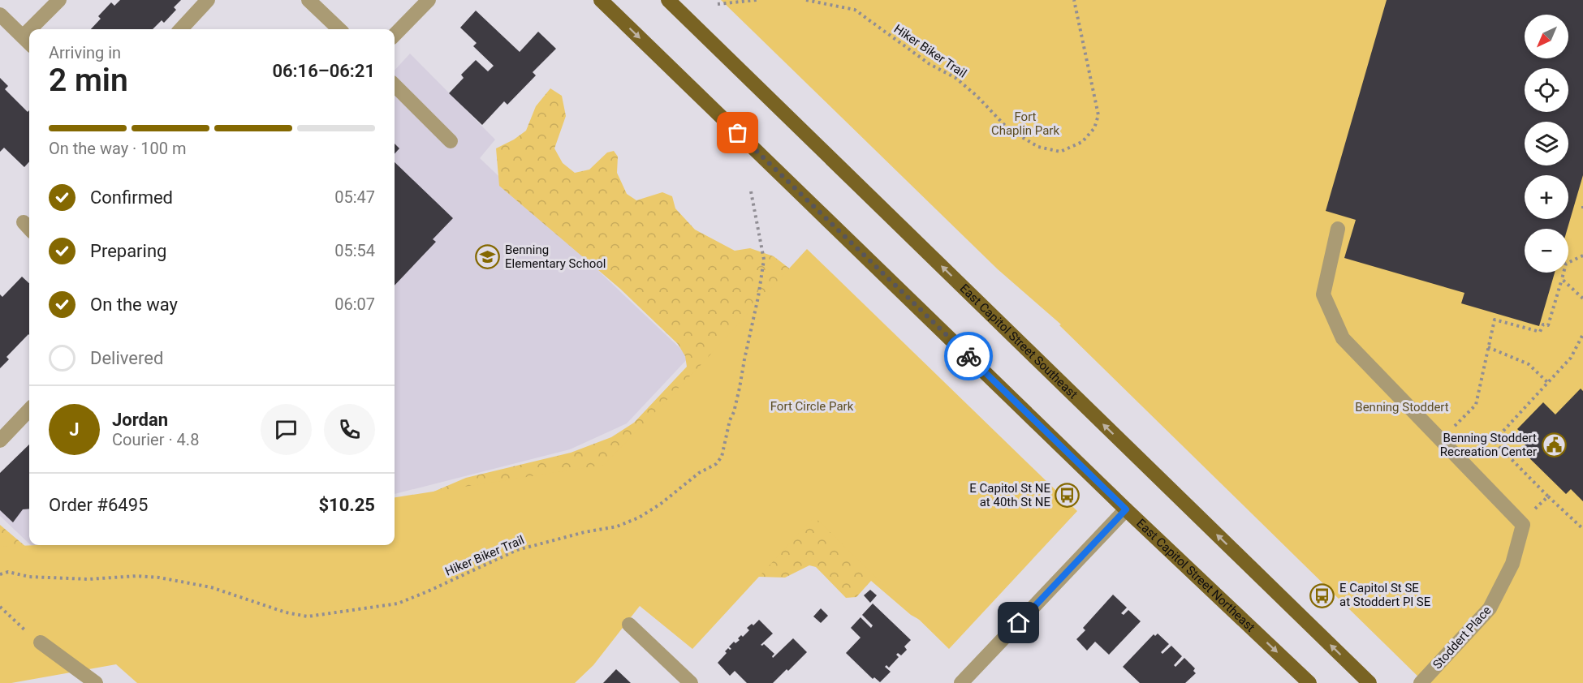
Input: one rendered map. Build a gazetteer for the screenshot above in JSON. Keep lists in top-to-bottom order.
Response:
{
  "streets": {
    "main road": ["East Capitol Street Southeast", "East Capitol Street Northeast"],
    "street": ["Stoddert Place"],
    "path": ["Hiker Biker Trail"]
  },
  "one_way": ["East Capitol Street Southeast", "East Capitol Street Northeast"],
  "parks": ["Fort Chaplin Park", "Fort Circle Park", "Benning Stoddert"],
  "places": {
    "school or university": ["Benning Elementary School"],
    "public building": ["Benning Stoddert Recreation Center"],
    "bus stop": ["E Capitol St NE at 40th St NE", "E Capitol St SE at Stoddert Pl SE"]
  },
  "north": "bottom left",
  "page": {
    "map_buttons": ["+", "−"],
    "heading": ["2 min", "Arriving in", "06:16–06:21"],
    "panel": [
      "Jordan",
      "Courier · 4.8",
      "Order #6495",
      "$10.25"
    ],
    "bar": "On the way · 100 m",
    "list": [
      ["Confirmed", "05:47"],
      ["Preparing", "05:54"],
      ["On the way", "06:07"],
      "Delivered"
    ],
    "round": "J"
  }
}
